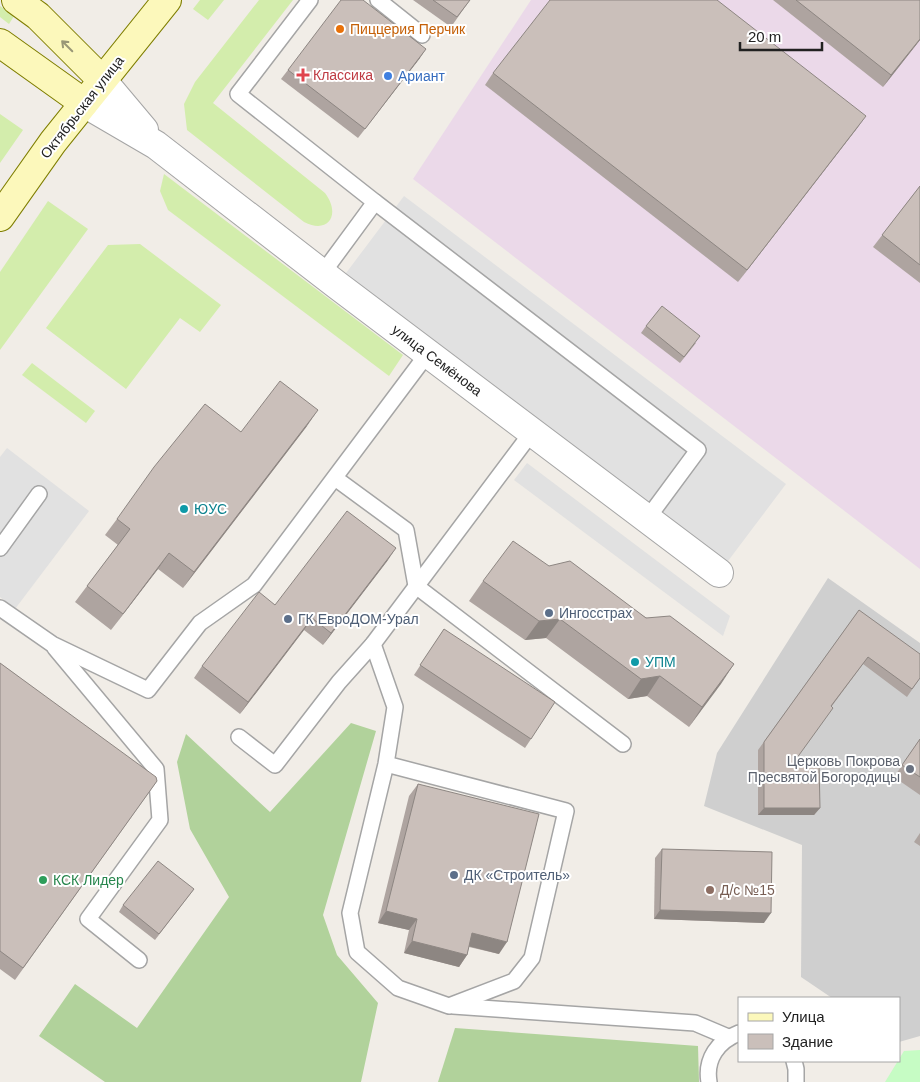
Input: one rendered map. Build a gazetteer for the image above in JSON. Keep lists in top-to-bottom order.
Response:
{
  "streets": {
    "street": ["Октябрьская улица", "улица Семёнова"]
  },
  "crossings": [
    ["Октябрьская улица", "улица Семёнова"]
  ],
  "places": {
    "other": [
      "Пиццерия Перчик",
      "Ариант",
      "ЮУС",
      "Ингосстрах",
      "ГК ЕвроДОМ-Урал",
      "УПМ",
      "Церковь Покрова Пресвятой Богородицы",
      "ДК «Строитель»",
      "КСК Лидер",
      "Д/с №15"
    ],
    "health": ["Классика"]
  },
  "legend": ["Улица", "Здание"],
  "scale_bar": "20 m"
}
